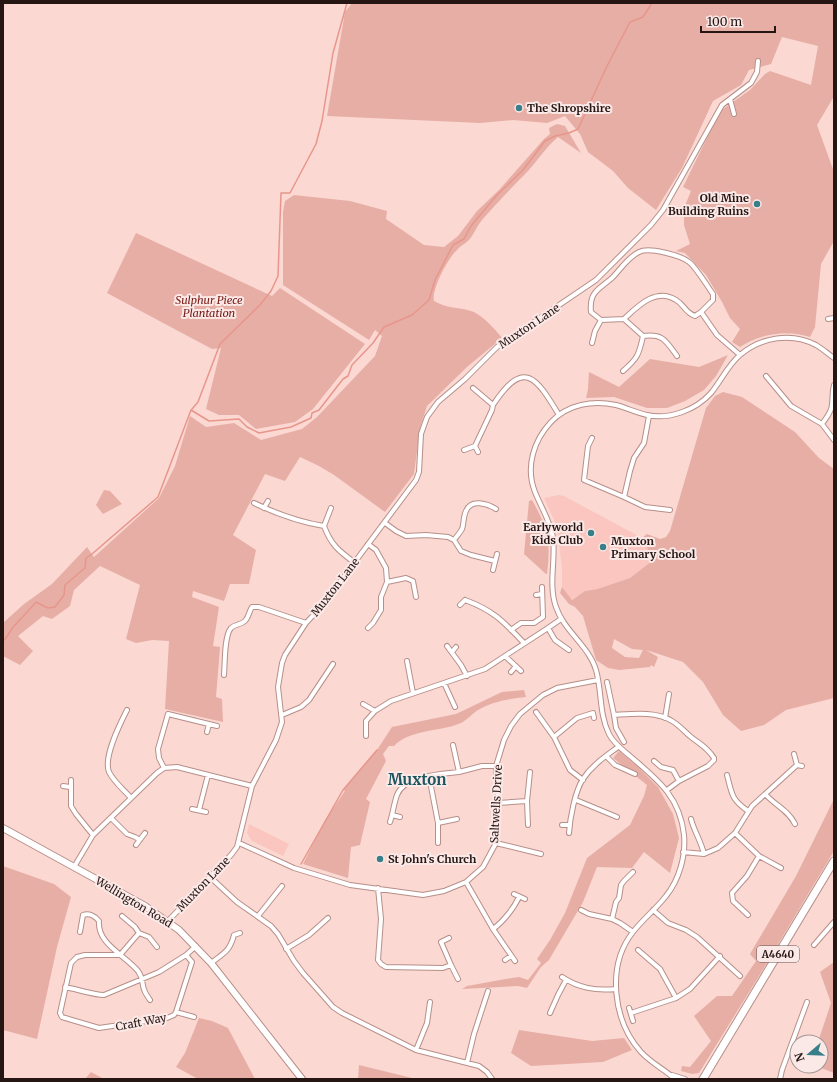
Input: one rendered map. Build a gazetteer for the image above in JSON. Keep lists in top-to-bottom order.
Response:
{
  "streets": {
    "main road": ["A4640"],
    "street": [
      "Muxton Lane",
      "Saltwells Drive",
      "Wellington Road",
      "Craft Way"
    ]
  },
  "crossings": [
    ["Muxton Lane", "Saltwells Drive"],
    ["Muxton Lane", "Wellington Road"]
  ],
  "districts": ["Muxton"],
  "parks": ["Sulphur Piece Plantation"],
  "places": [
    "The Shropshire",
    "Old Mine Building Ruins",
    "Earlyworld Kids Club",
    "Muxton Primary School",
    "St John's Church"
  ],
  "scale_bar": "100 m",
  "north": "left"
}
